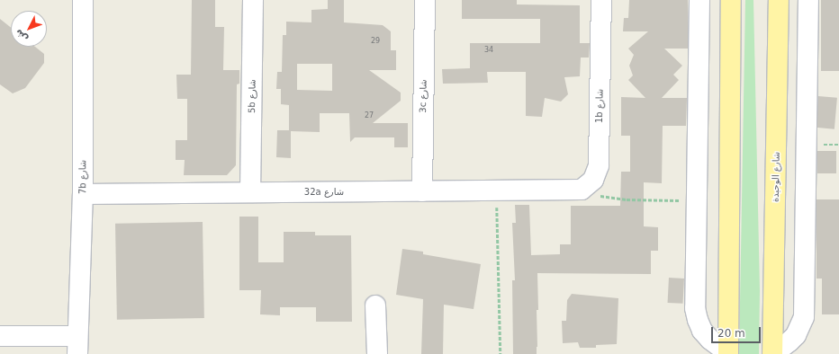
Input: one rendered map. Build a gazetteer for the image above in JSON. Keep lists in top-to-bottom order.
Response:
{
  "streets": {
    "main road": ["شارع الوحيدة"],
    "street": [
      "5b شارع",
      "3c شارع",
      "1b شارع",
      "7b شارع",
      "32a شارع"
    ]
  },
  "crossings": [
    ["5b شارع", "32a شارع"],
    ["3c شارع", "32a شارع"],
    ["1b شارع", "32a شارع"],
    ["7b شارع", "32a شارع"]
  ],
  "house_numbers": ["29", "34", "27"],
  "scale_bar": "20 m",
  "north": "bottom left"
}
